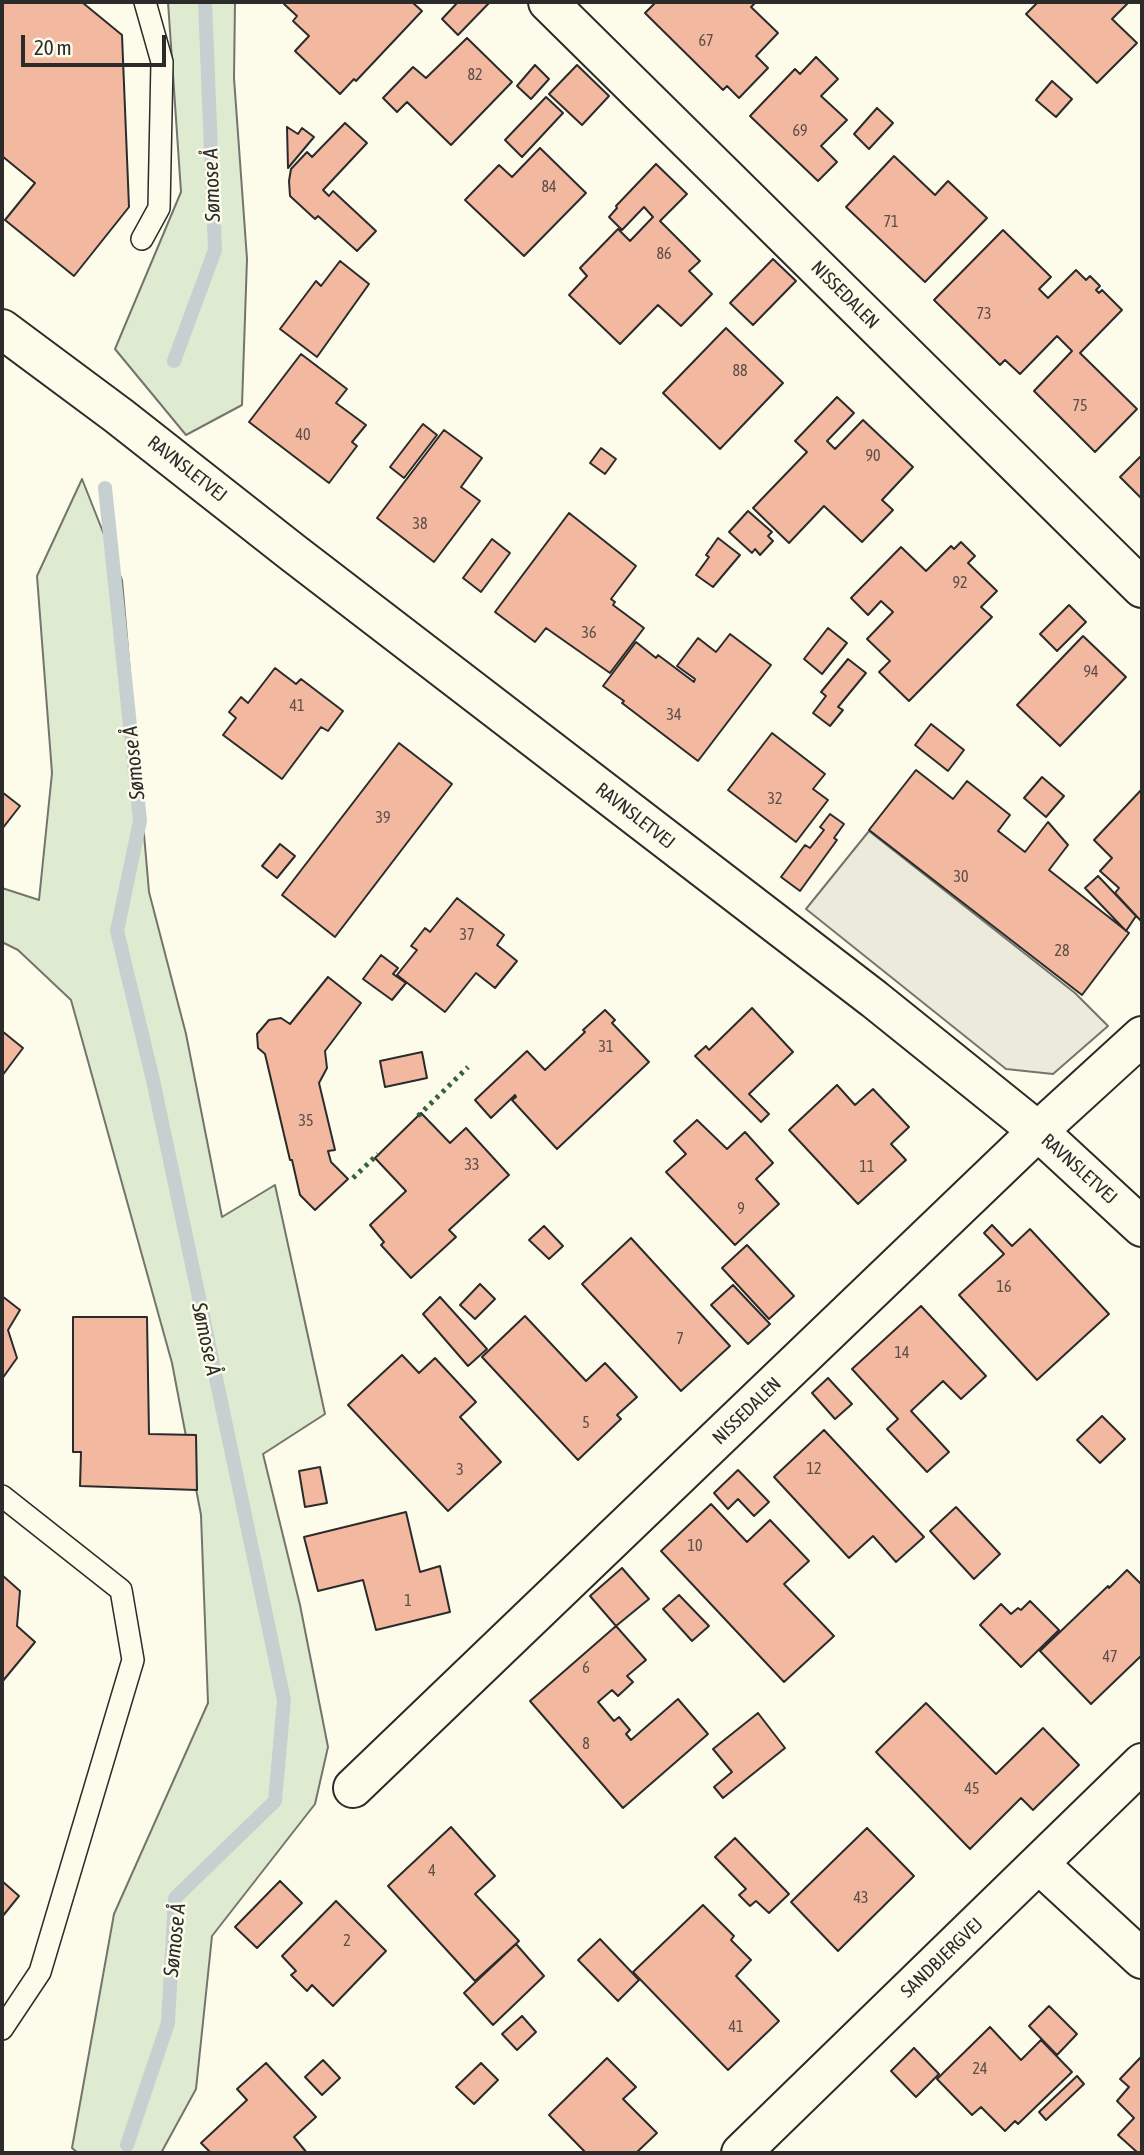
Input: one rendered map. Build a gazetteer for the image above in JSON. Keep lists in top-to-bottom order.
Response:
{
  "streets": {
    "street": ["NISSEDALEN", "RAVNSLETVEJ", "SANDBJERGVEJ"]
  },
  "crossings": [
    ["NISSEDALEN", "RAVNSLETVEJ"]
  ],
  "water": ["Sømose Å"],
  "house_numbers": [
    "67",
    "82",
    "69",
    "84",
    "71",
    "86",
    "73",
    "88",
    "75",
    "40",
    "90",
    "38",
    "92",
    "36",
    "94",
    "41",
    "34",
    "32",
    "39",
    "30",
    "37",
    "28",
    "31",
    "35",
    "33",
    "11",
    "9",
    "16",
    "7",
    "14",
    "5",
    "12",
    "3",
    "10",
    "1",
    "47",
    "6",
    "8",
    "45",
    "4",
    "43",
    "2",
    "41",
    "24"
  ],
  "scale_bar": "20 m"
}
